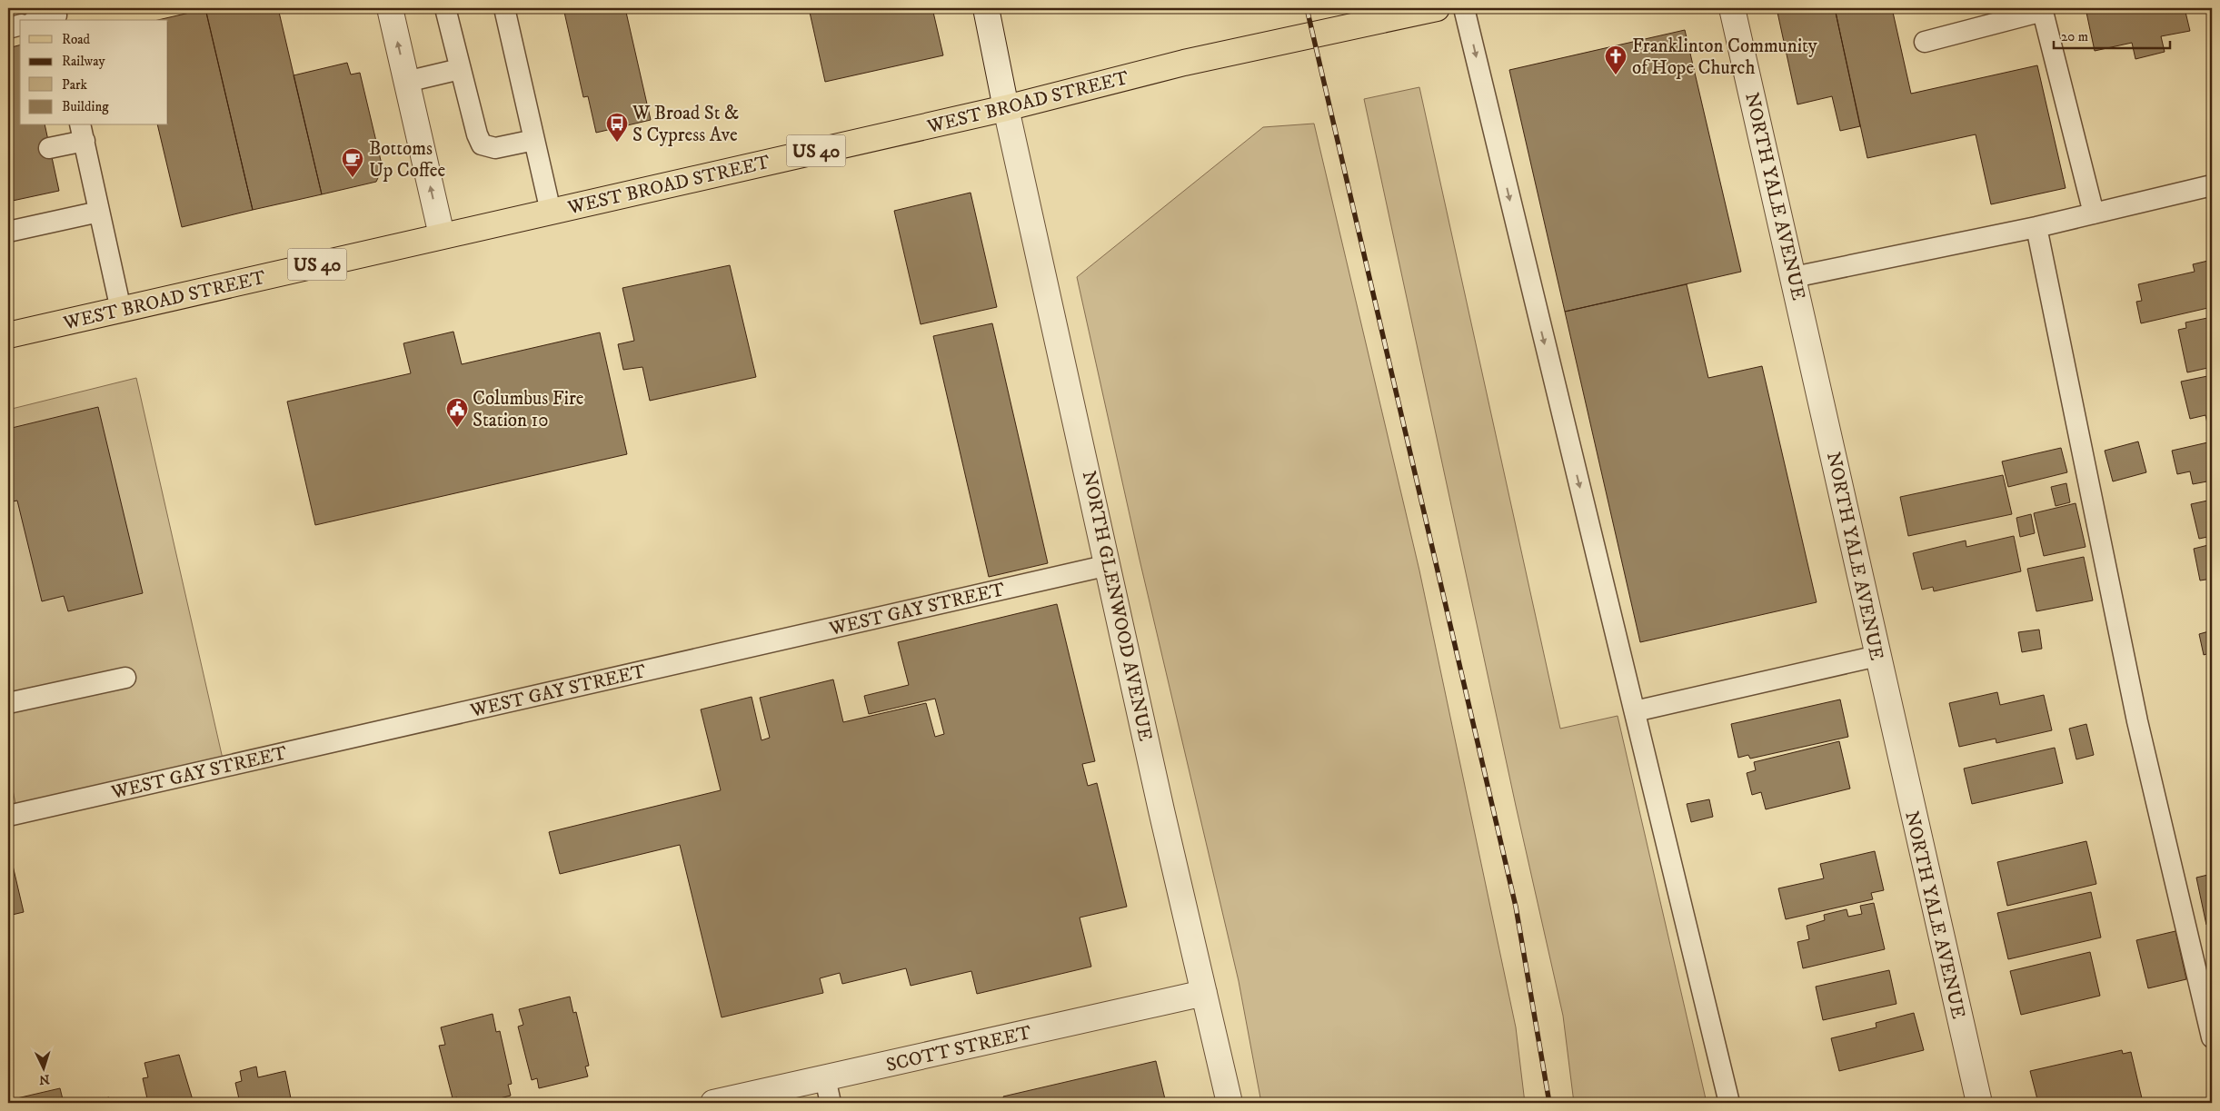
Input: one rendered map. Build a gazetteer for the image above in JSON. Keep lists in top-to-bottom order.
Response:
{
  "streets": {
    "main road": ["WEST BROAD STREET", "US 40"],
    "street": ["NORTH YALE AVENUE", "NORTH GLENWOOD AVENUE", "SCOTT STREET"],
    "lane": ["WEST GAY STREET"]
  },
  "crossings": [
    ["WEST BROAD STREET", "NORTH GLENWOOD AVENUE"],
    ["NORTH GLENWOOD AVENUE", "WEST GAY STREET"],
    ["NORTH GLENWOOD AVENUE", "SCOTT STREET"]
  ],
  "places": {
    "church": ["Franklinton Community of Hope Church"],
    "bus stop": ["W Broad St & S Cypress Ave"],
    "cafe": ["Bottoms Up Coffee"],
    "public building": ["Columbus Fire Station 10"]
  },
  "legend": [
    "Road",
    "Railway",
    "Park",
    "Building"
  ],
  "scale_bar": "20 m",
  "north": "bottom"
}
